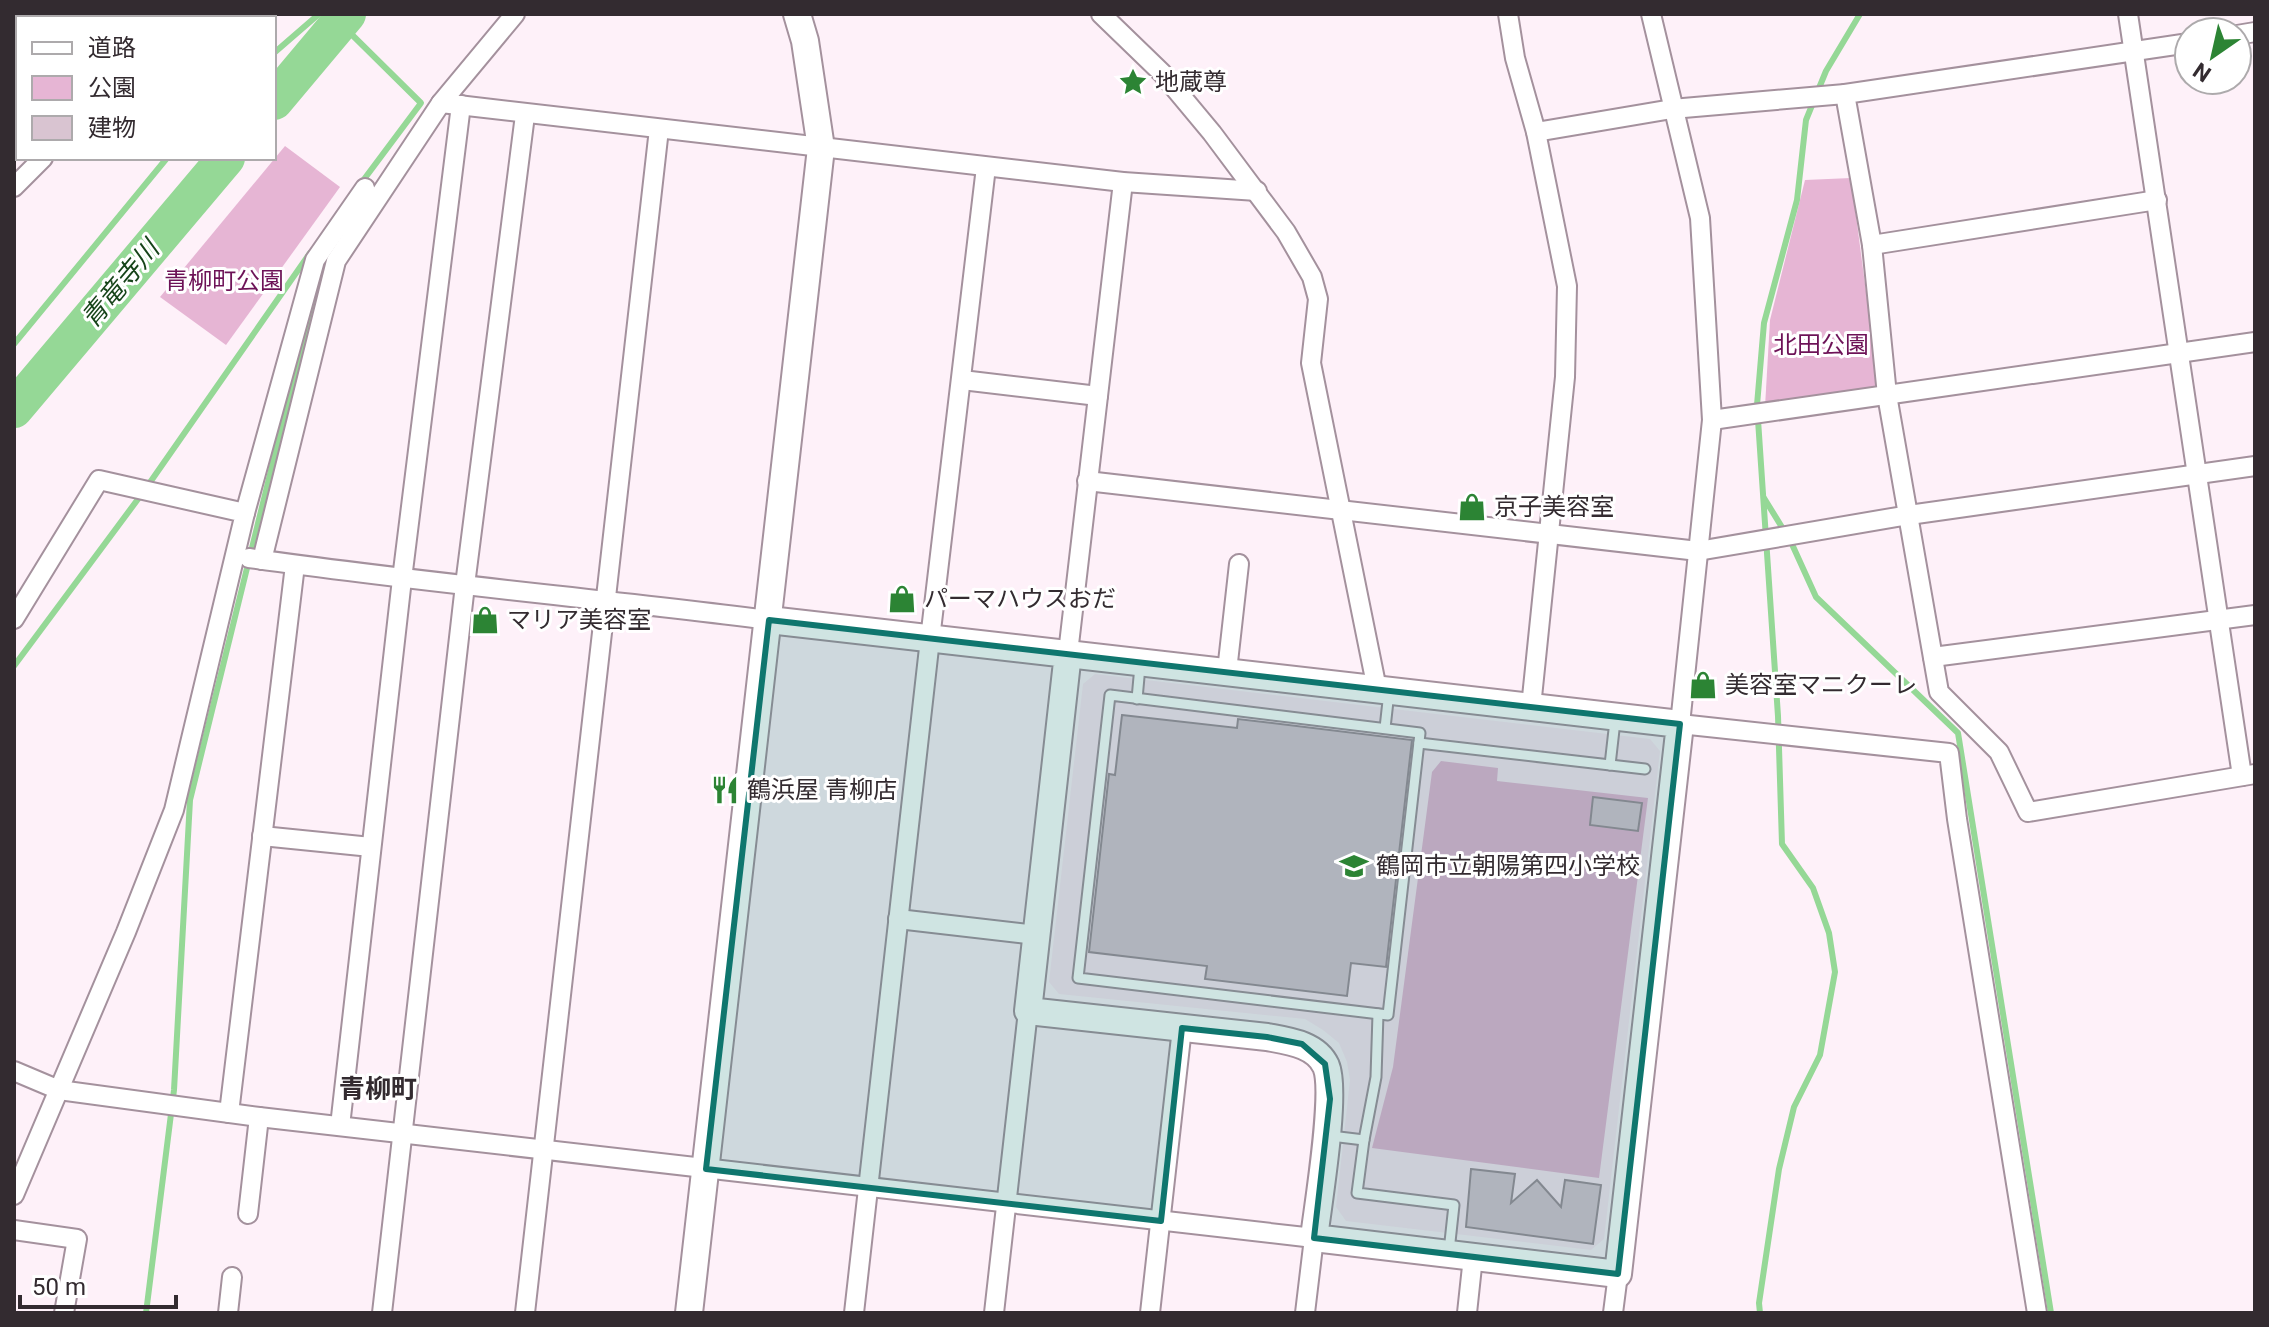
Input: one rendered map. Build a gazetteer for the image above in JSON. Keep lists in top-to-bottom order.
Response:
{
  "districts": ["青柳町"],
  "water": ["青竜寺川"],
  "parks": ["青柳町公園", "北田公園"],
  "places": {
    "place": ["地蔵尊"],
    "shop": [
      "京子美容室",
      "パーマハウスおだ",
      "マリア美容室",
      "美容室マニクーレ"
    ],
    "restaurant": ["鶴浜屋 青柳店"],
    "school or university": ["鶴岡市立朝陽第四小学校"]
  },
  "legend": ["道路", "公園", "建物"],
  "scale_bar": "50 m",
  "north": "bottom left"
}
